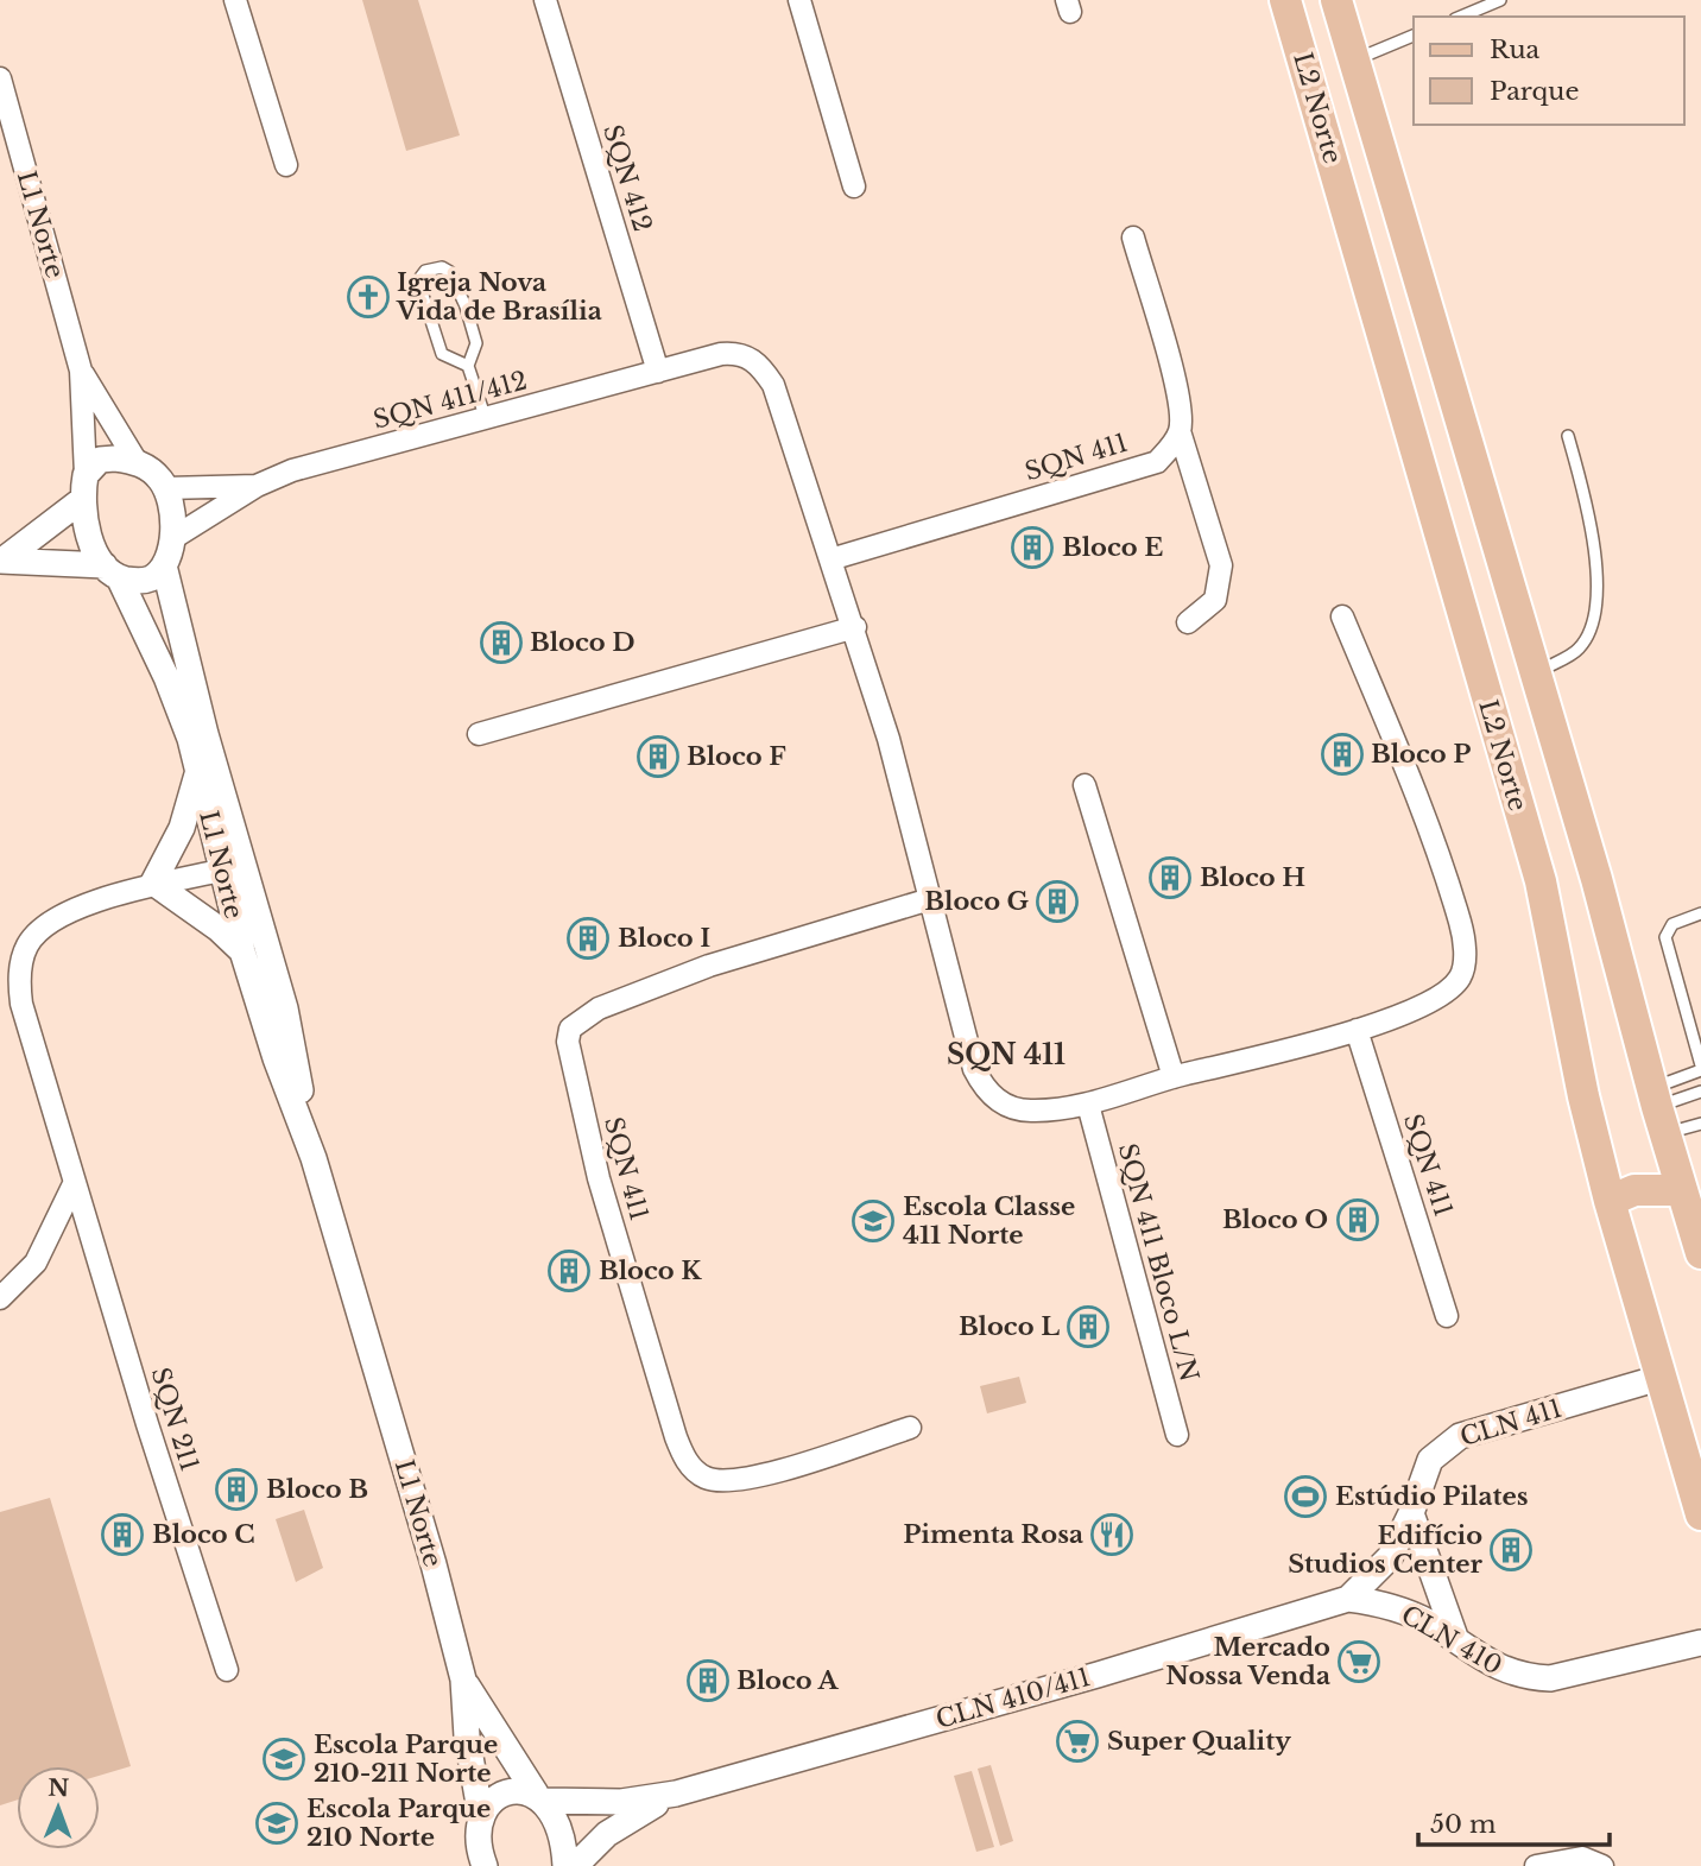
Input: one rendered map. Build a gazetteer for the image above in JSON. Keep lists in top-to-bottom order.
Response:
{
  "streets": {
    "main road": ["L2 Norte"],
    "street": [
      "SQN 412",
      "L1 Norte",
      "SQN 411/412",
      "SQN 411",
      "SQN 411 Bloco L/N",
      "SQN 211",
      "CLN 411",
      "CLN 410",
      "CLN 410/411"
    ]
  },
  "crossings": [
    ["L2 Norte", "CLN 411"],
    ["SQN 412", "SQN 411/412"],
    ["L1 Norte", "SQN 411/412"],
    ["L1 Norte", "SQN 211"],
    ["L1 Norte", "CLN 410/411"],
    ["CLN 411", "CLN 410"],
    ["CLN 411", "CLN 410/411"],
    ["CLN 410", "CLN 410/411"]
  ],
  "districts": ["SQN 411"],
  "places": {
    "church": ["Igreja Nova Vida de Brasília"],
    "building": [
      "Bloco E",
      "Bloco D",
      "Bloco P",
      "Bloco F",
      "Bloco H",
      "Bloco G",
      "Bloco I",
      "Bloco O",
      "Bloco K",
      "Bloco L",
      "Bloco B",
      "Bloco C",
      "Edifício Studios Center",
      "Bloco A"
    ],
    "school or university": ["Escola Classe 411 Norte", "Escola Parque 210-211 Norte", "Escola Parque 210 Norte"],
    "sports": ["Estúdio Pilates"],
    "restaurant": ["Pimenta Rosa"],
    "supermarket": ["Mercado Nossa Venda", "Super Quality"]
  },
  "legend": ["Rua", "Parque"],
  "scale_bar": "50 m",
  "north": "top"
}
